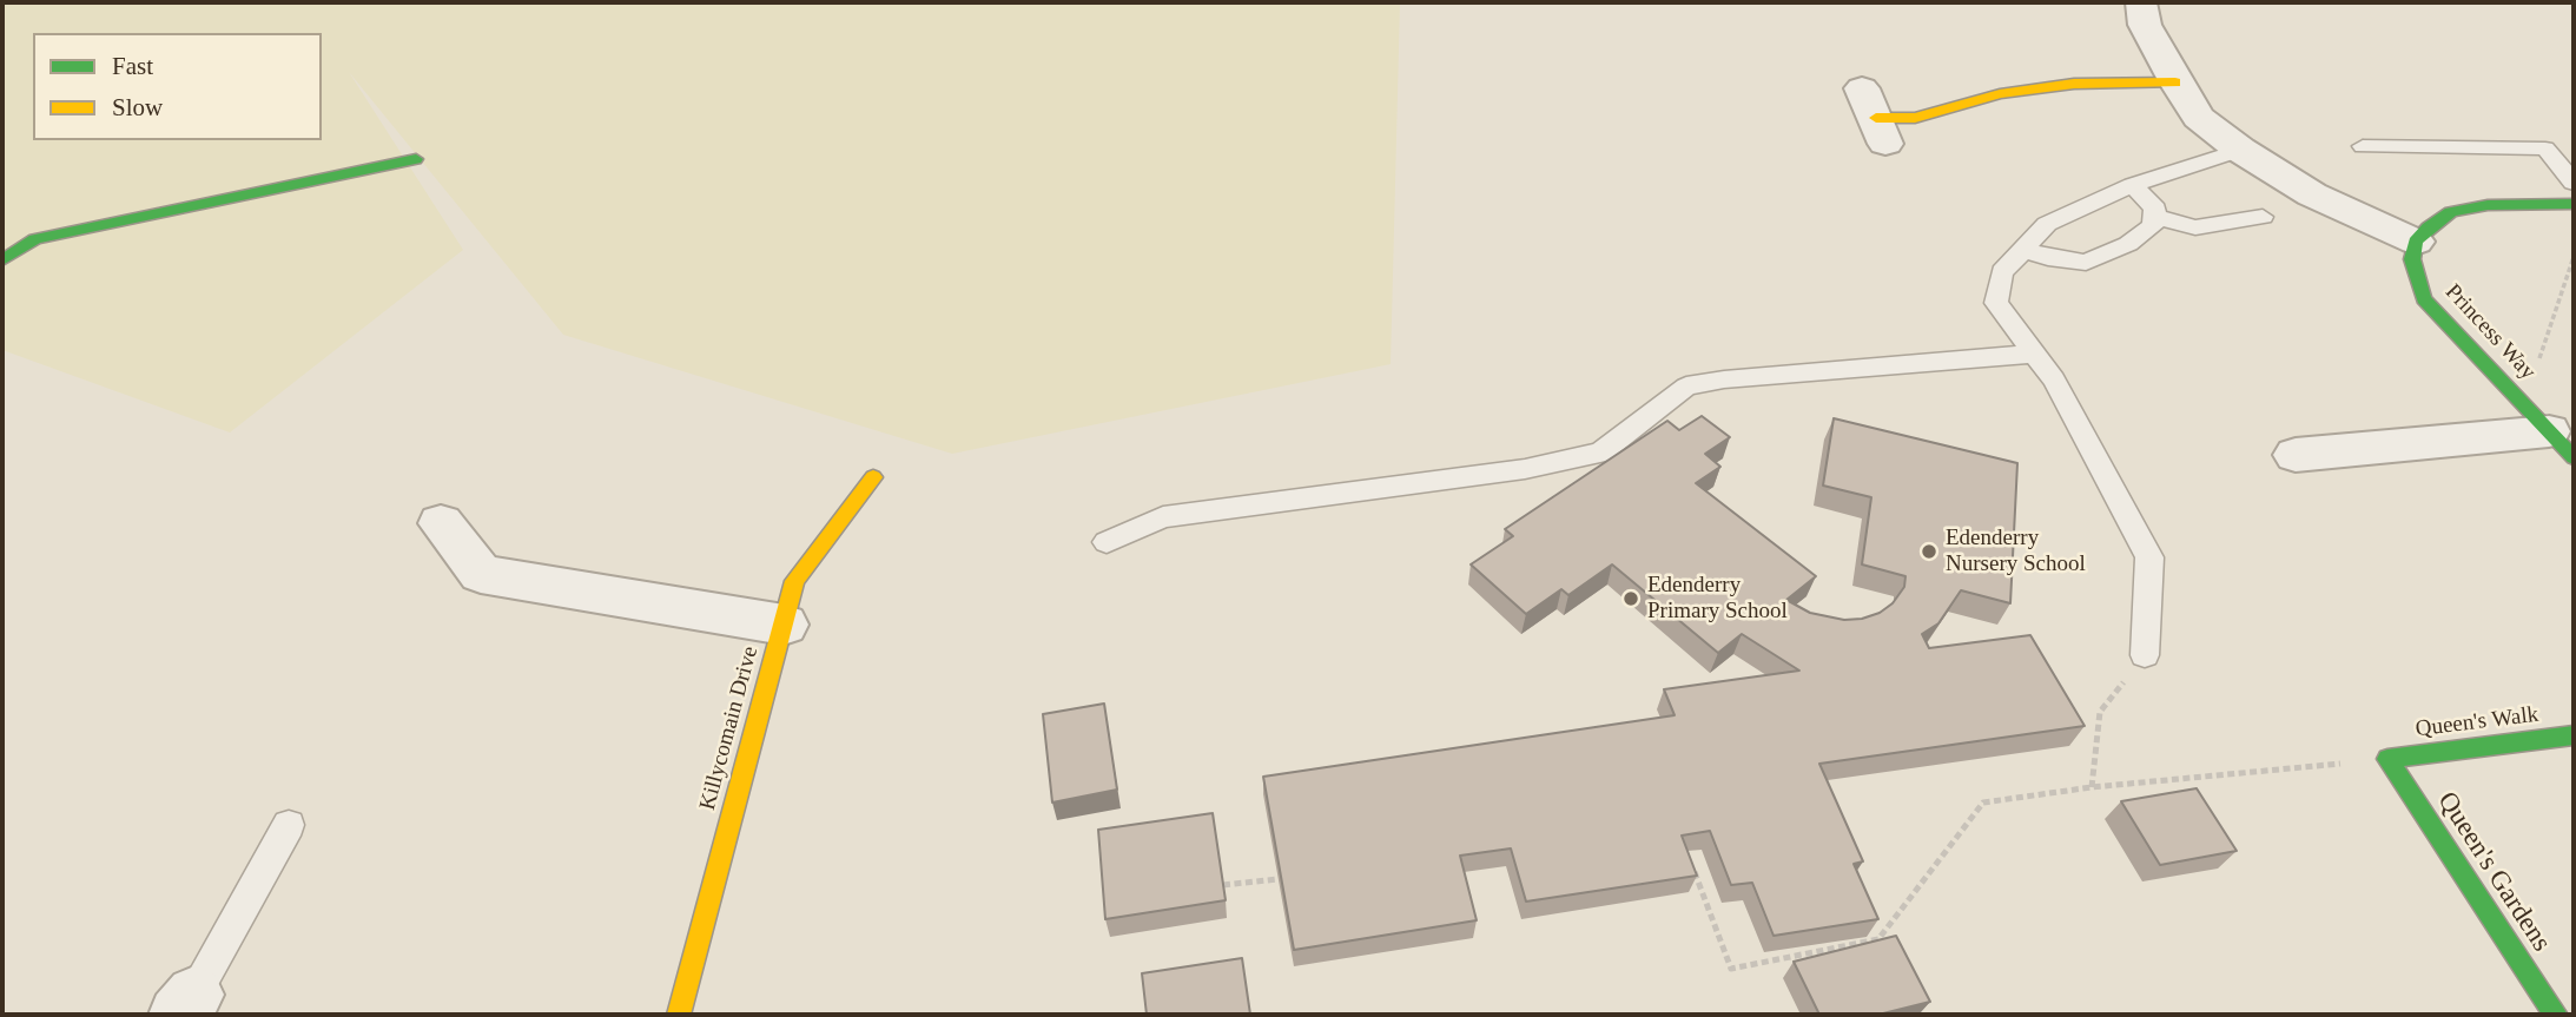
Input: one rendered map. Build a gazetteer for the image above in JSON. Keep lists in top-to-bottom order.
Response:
{
  "streets": {
    "street": [
      "Princess Way",
      "Queen's Walk",
      "Killycomain Drive",
      "Queen's Gardens"
    ]
  },
  "crossings": [
    ["Queen's Walk", "Queen's Gardens"]
  ],
  "places": ["Edenderry Nursery School", "Edenderry Primary School"],
  "legend": ["Fast", "Slow"]
}
